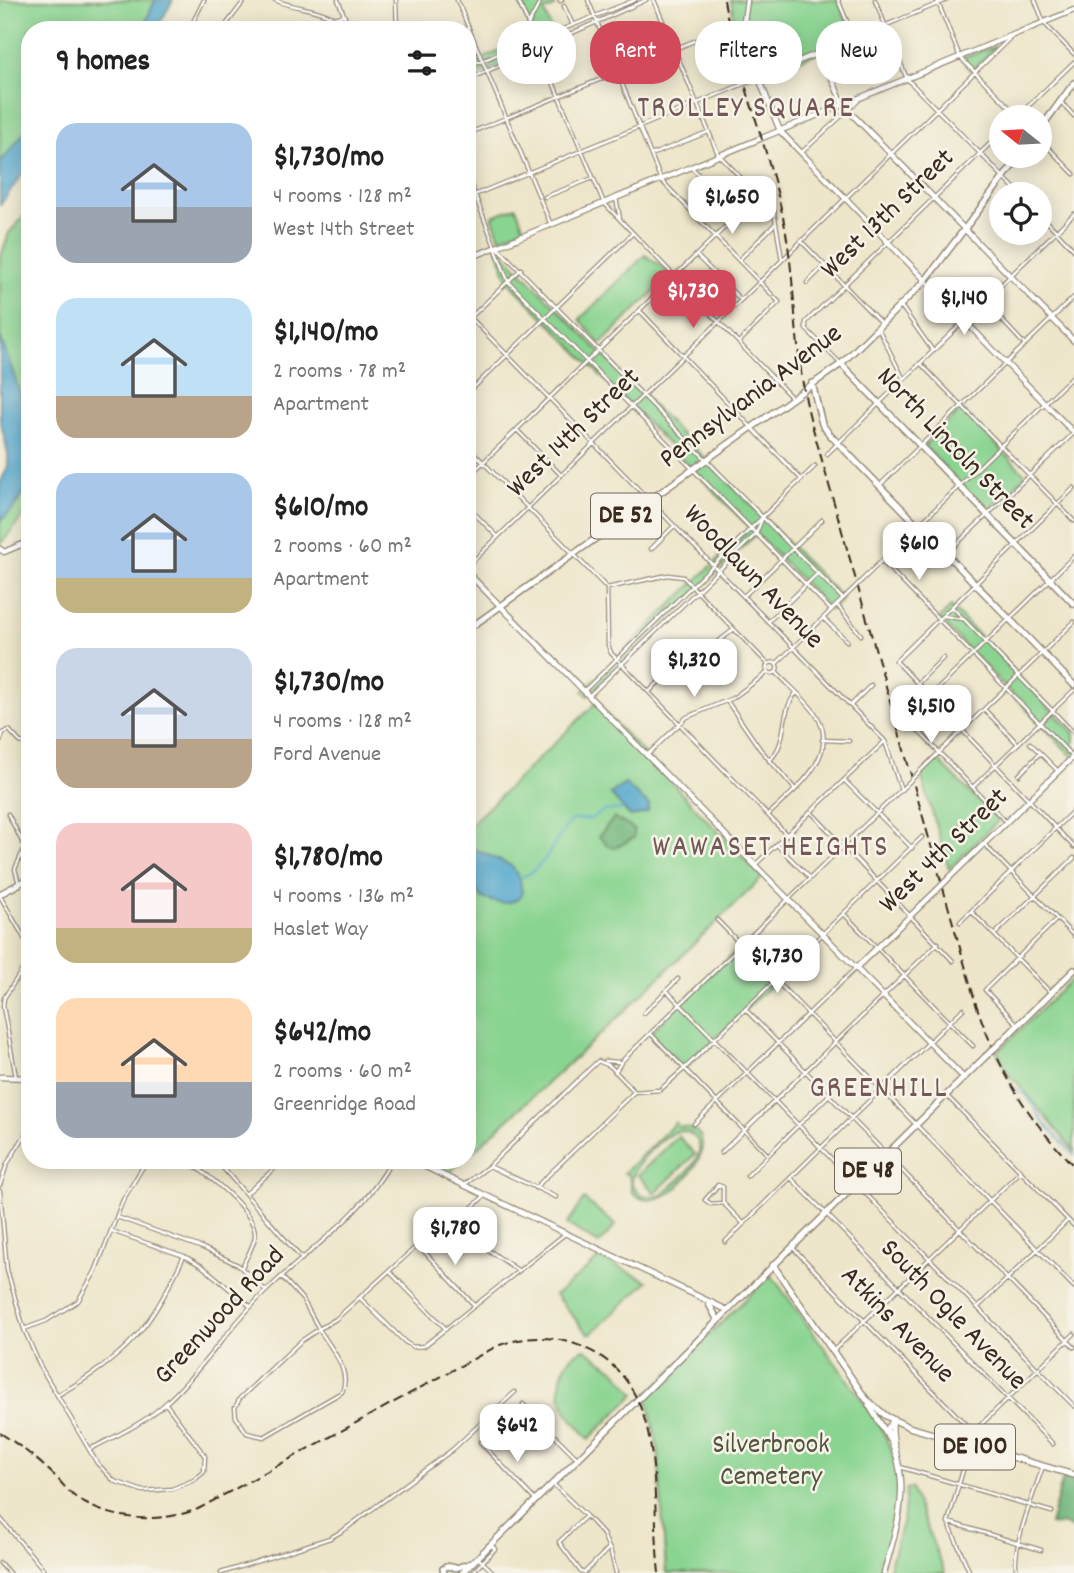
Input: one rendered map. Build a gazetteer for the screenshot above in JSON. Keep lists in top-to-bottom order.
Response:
{
  "streets": {
    "main road": [
      "Pennsylvania Avenue",
      "North Lincoln Street",
      "DE 52",
      "DE 48",
      "DE 100"
    ],
    "street": [
      "West 13th Street",
      "West 14th Street",
      "Woodlawn Avenue",
      "West 4th Street",
      "South Ogle Avenue",
      "Greenwood Road",
      "Atkins Avenue"
    ]
  },
  "crossings": [
    ["West 13th Street", "North Lincoln Street"],
    ["Pennsylvania Avenue", "North Lincoln Street"],
    ["Pennsylvania Avenue", "Woodlawn Avenue"],
    ["West 14th Street", "Woodlawn Avenue"],
    ["DE 48", "South Ogle Avenue"],
    ["DE 48", "Atkins Avenue"],
    ["DE 48", "DE 100"]
  ],
  "districts": ["TROLLEY SQUARE", "WAWASET HEIGHTS", "GREENHILL"],
  "parks": ["Silverbrook Cemetery"],
  "north": "left",
  "page": {
    "chip": [
      "Buy",
      "Rent",
      "Filters",
      "New"
    ],
    "heading": "9 homes",
    "list": [
      {
        "name": "$1,730/mo",
        "note": "4 rooms · 128 m² · West 14th Street"
      },
      {
        "name": "$1,140/mo",
        "note": "2 rooms · 78 m² · Apartment"
      },
      {
        "name": "$610/mo",
        "note": "2 rooms · 60 m² · Apartment"
      },
      {
        "name": "$1,730/mo",
        "note": "4 rooms · 128 m² · Ford Avenue"
      },
      {
        "name": "$1,780/mo",
        "note": "4 rooms · 136 m² · Haslet Way"
      },
      {
        "name": "$642/mo",
        "note": "2 rooms · 60 m² · Greenridge Road"
      }
    ],
    "price": [
      "$1,650",
      "$1,730",
      "$1,140",
      "$610",
      "$1,320",
      "$1,510",
      "$1,730",
      "$1,780",
      "$642"
    ]
  }
}
